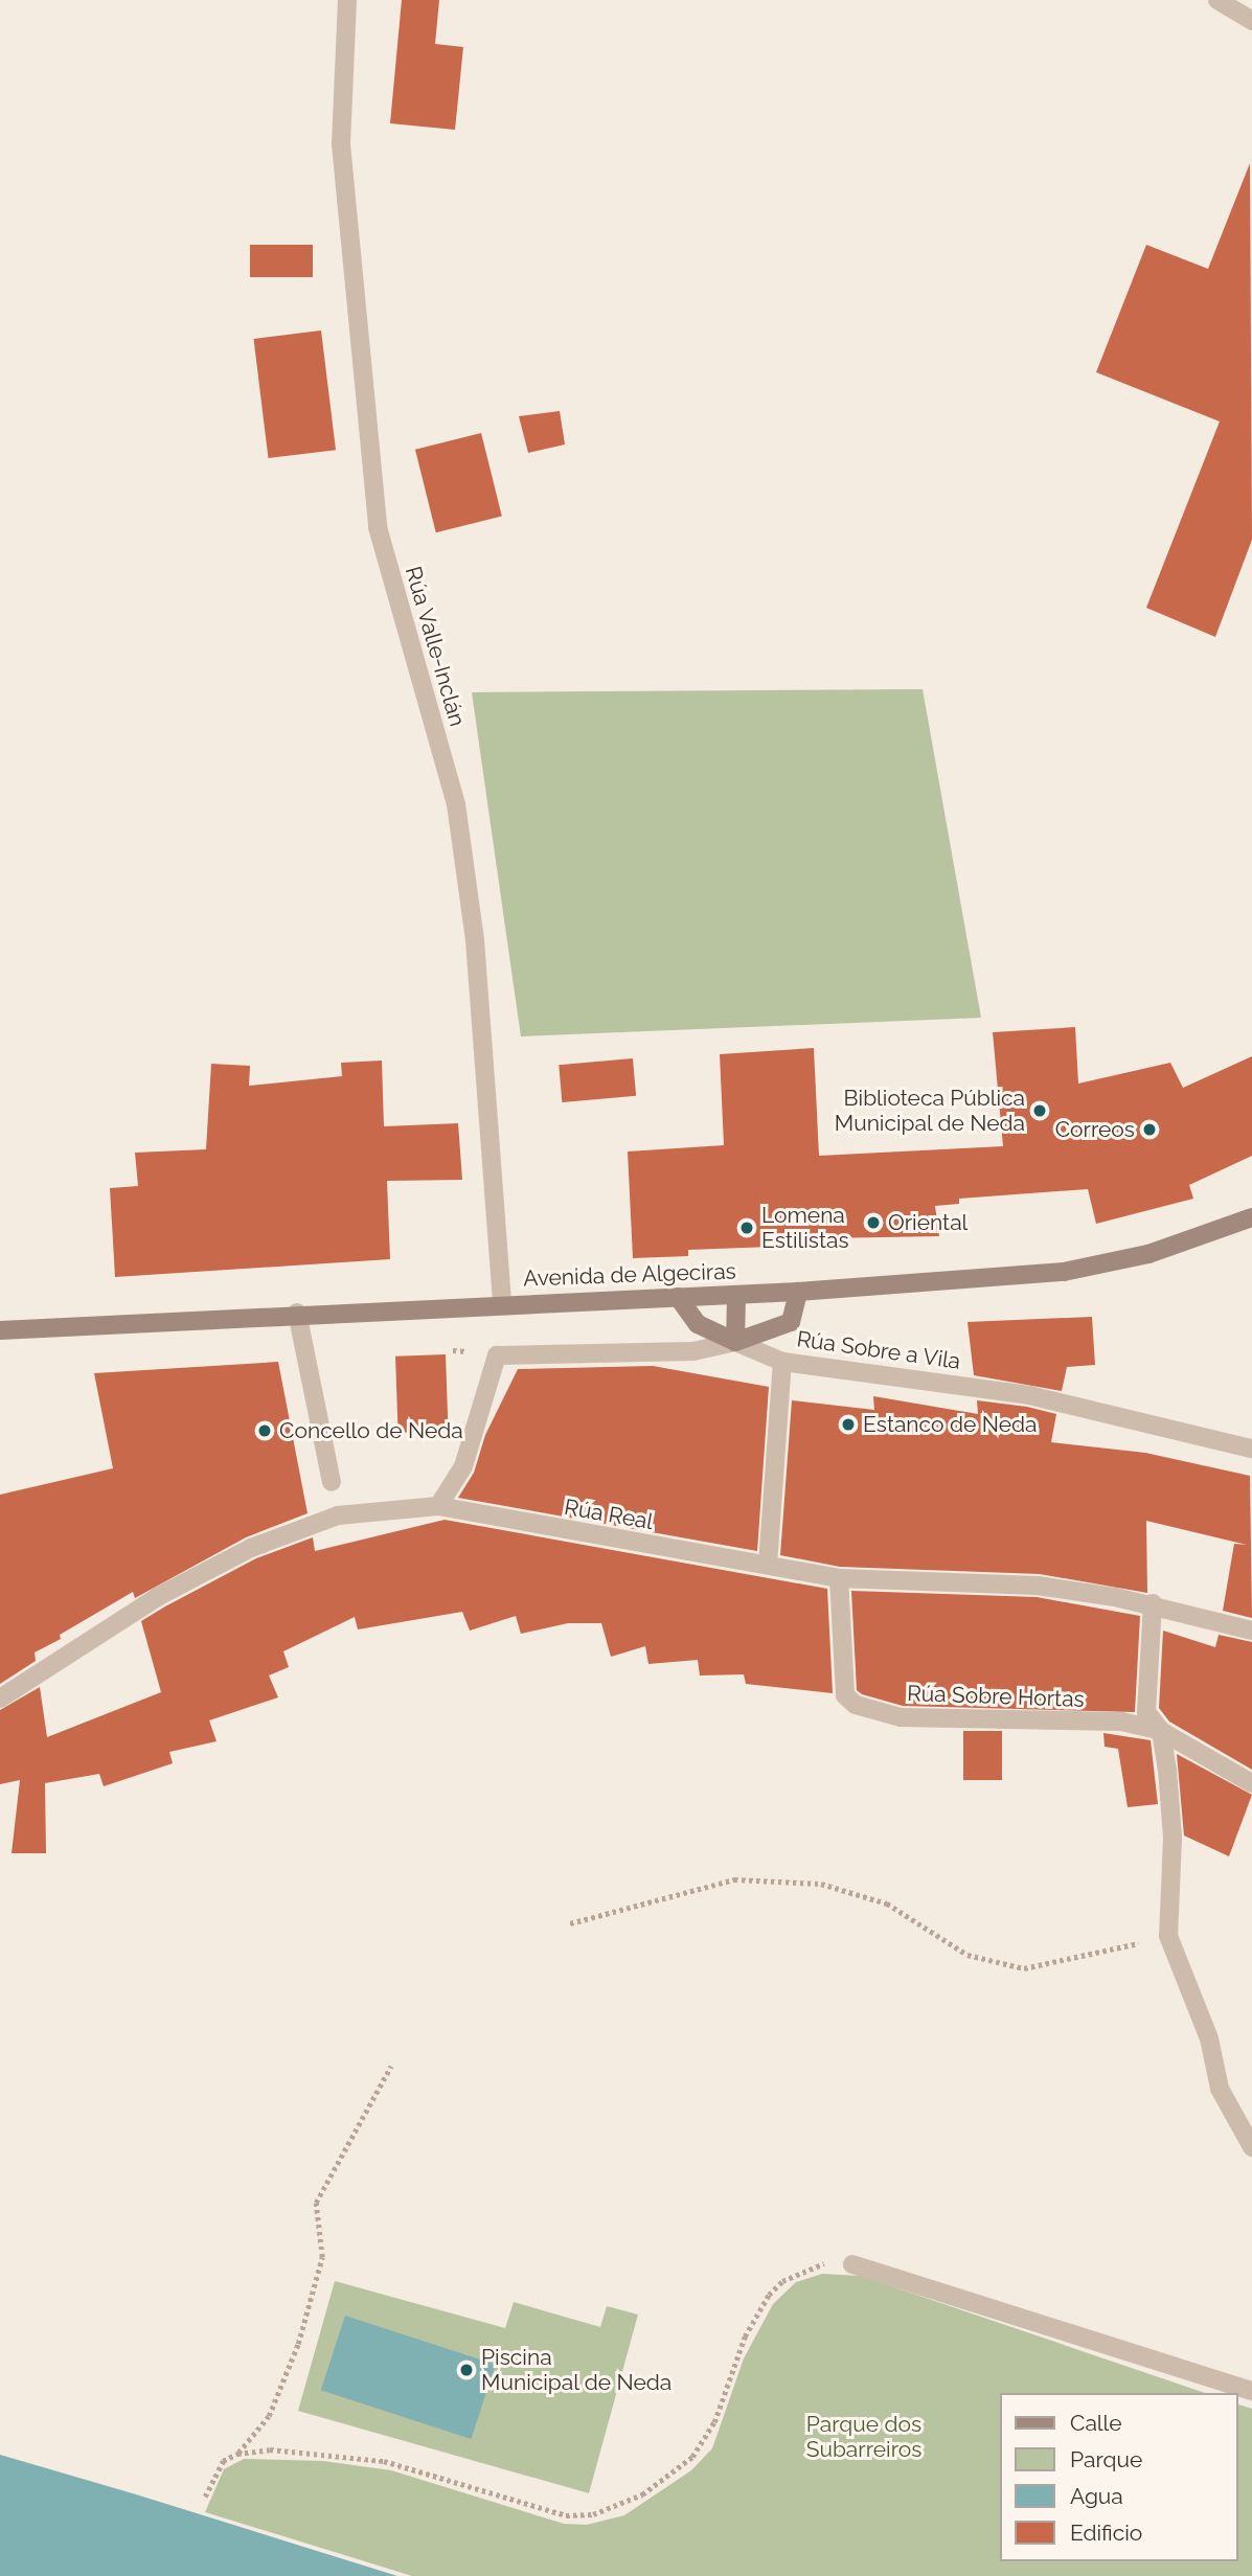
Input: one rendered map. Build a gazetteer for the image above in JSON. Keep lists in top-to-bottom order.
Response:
{
  "streets": {
    "main road": ["Avenida de Algeciras"],
    "street": [
      "Rúa Valle-Inclán",
      "Rúa Sobre a Vila",
      "Rúa Real",
      "Rúa Sobre Hortas"
    ]
  },
  "crossings": [
    ["Rúa Valle-Inclán", "Avenida de Algeciras"],
    ["Rúa Real", "Rúa Sobre Hortas"]
  ],
  "parks": ["Parque dos Subarreiros"],
  "places": [
    "Biblioteca Pública Municipal de Neda",
    "Correos",
    "Oriental",
    "Lomena Estilistas",
    "Estanco de Neda",
    "Concello de Neda",
    "Piscina Municipal de Neda"
  ],
  "legend": [
    "Calle",
    "Parque",
    "Agua",
    "Edificio"
  ]
}
